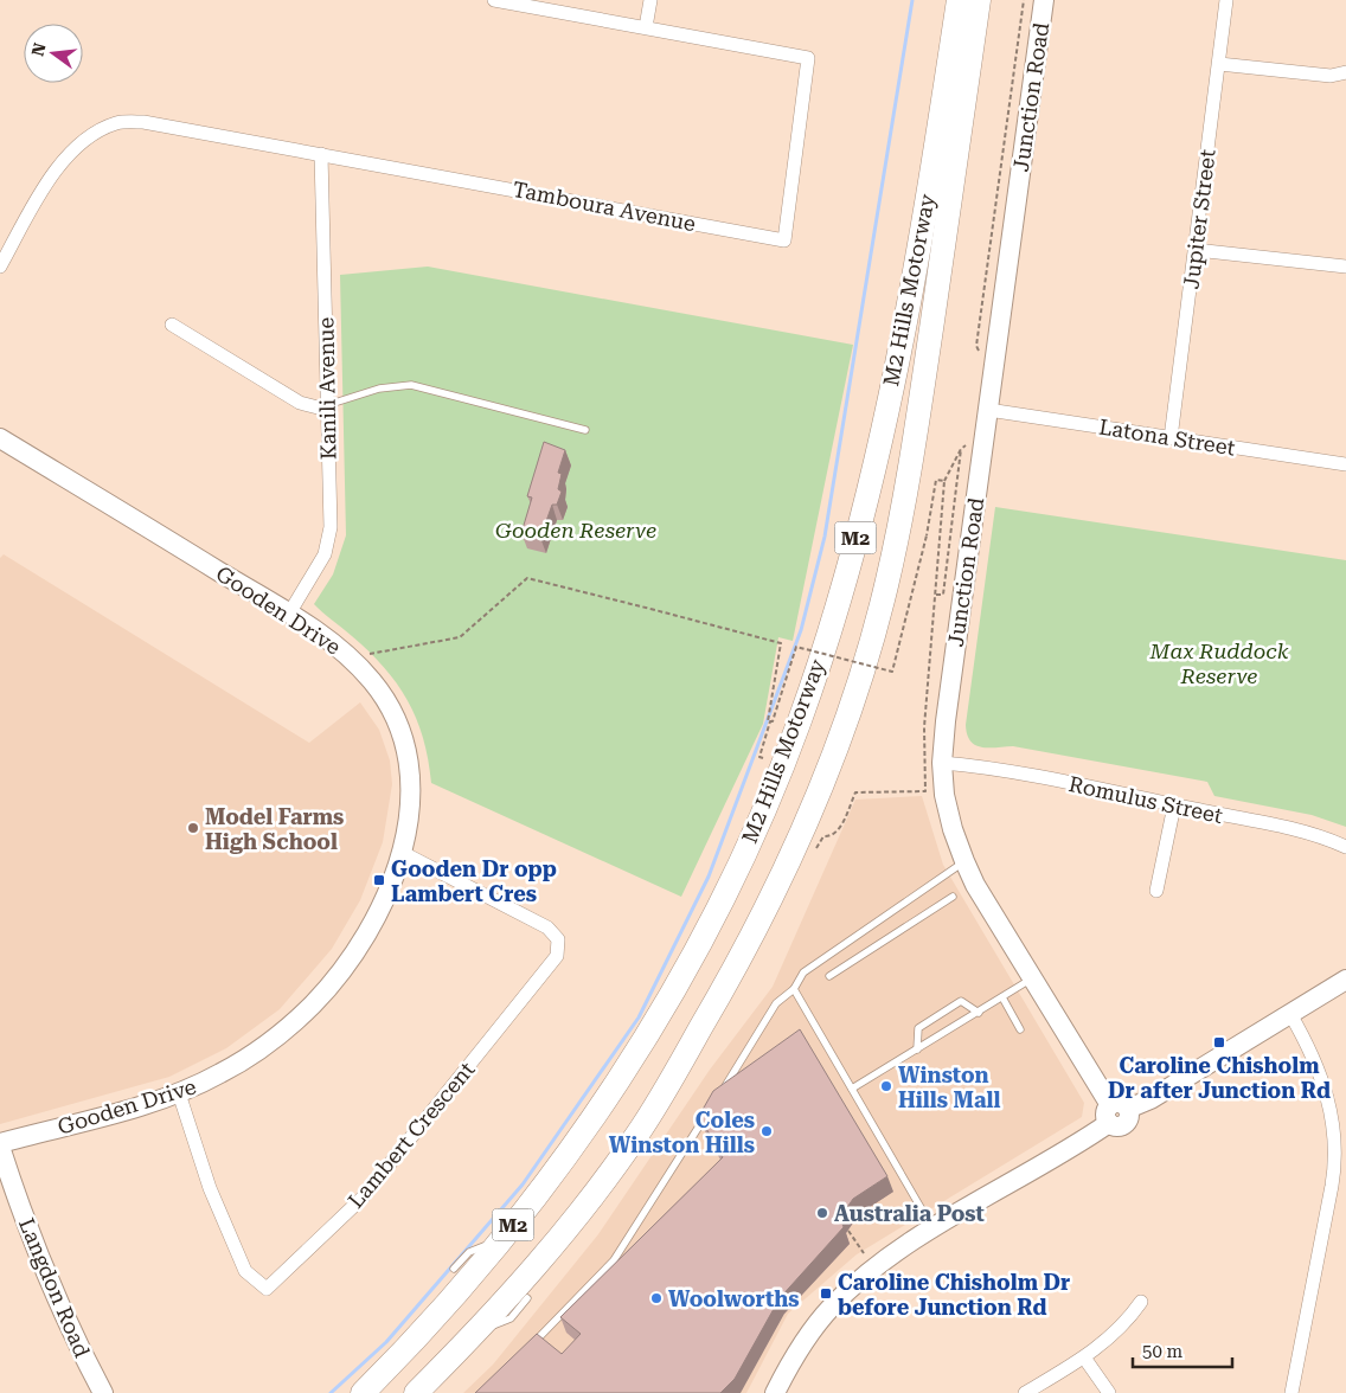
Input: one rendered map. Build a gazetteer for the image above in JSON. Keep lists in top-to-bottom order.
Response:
{
  "streets": {
    "highway": ["M2 Hills Motorway", "M2"],
    "street": [
      "Junction Road",
      "Tamboura Avenue",
      "Jupiter Street",
      "Kanili Avenue",
      "Latona Street",
      "Gooden Drive",
      "Romulus Street",
      "Lambert Crescent",
      "Langdon Road"
    ]
  },
  "crossings": [
    ["Junction Road", "Latona Street"],
    ["Junction Road", "Romulus Street"],
    ["Tamboura Avenue", "Kanili Avenue"],
    ["Jupiter Street", "Latona Street"],
    ["Kanili Avenue", "Gooden Drive"],
    ["Gooden Drive", "Lambert Crescent"],
    ["Gooden Drive", "Langdon Road"]
  ],
  "parks": ["Gooden Reserve", "Max Ruddock Reserve"],
  "places": {
    "other": [
      "Model Farms High School",
      "Winston Hills Mall",
      "Coles Winston Hills",
      "Australia Post",
      "Woolworths"
    ],
    "transit": ["Gooden Dr opp Lambert Cres", "Caroline Chisholm Dr after Junction Rd", "Caroline Chisholm Dr before Junction Rd"]
  },
  "scale_bar": "50 m",
  "north": "left"
}
